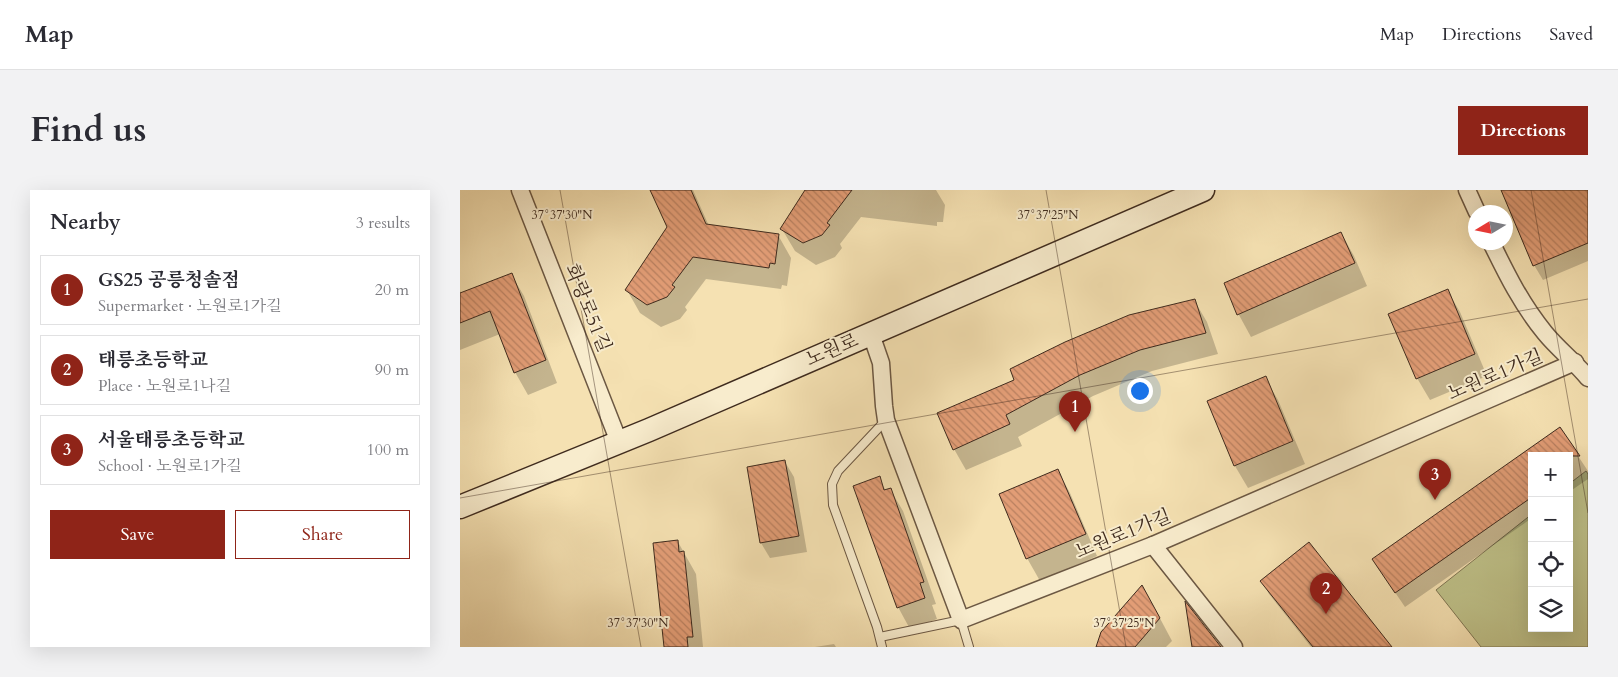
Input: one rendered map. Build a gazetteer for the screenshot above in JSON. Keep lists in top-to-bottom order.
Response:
{
  "streets": {
    "main road": ["노원로"],
    "street": ["화랑로51길", "노원로1가길"]
  },
  "crossings": [
    ["화랑로51길", "노원로"]
  ],
  "north": "left",
  "page": {
    "header": "Map",
    "nav": ["Map", "Directions", "Saved"],
    "title": "Find us",
    "buttons": [
      "Directions",
      ["Save", "Share"]
    ],
    "heading": ["Nearby", "3 results"],
    "list": [
      {
        "mark": "1",
        "name": "GS25 공릉청솔점",
        "note": "Supermarket · 노원로1가길",
        "value": "20 m"
      },
      {
        "mark": "2",
        "name": "태릉초등학교",
        "note": "Place · 노원로1나길",
        "value": "90 m"
      },
      {
        "mark": "3",
        "name": "서울태릉초등학교",
        "note": "School · 노원로1가길",
        "value": "100 m"
      }
    ],
    "pins": ["1", "3", "2"],
    "map_buttons": ["+", "−"]
  },
  "coordinates": ["37°37'30\"N", "37°37'25\"N"]
}
